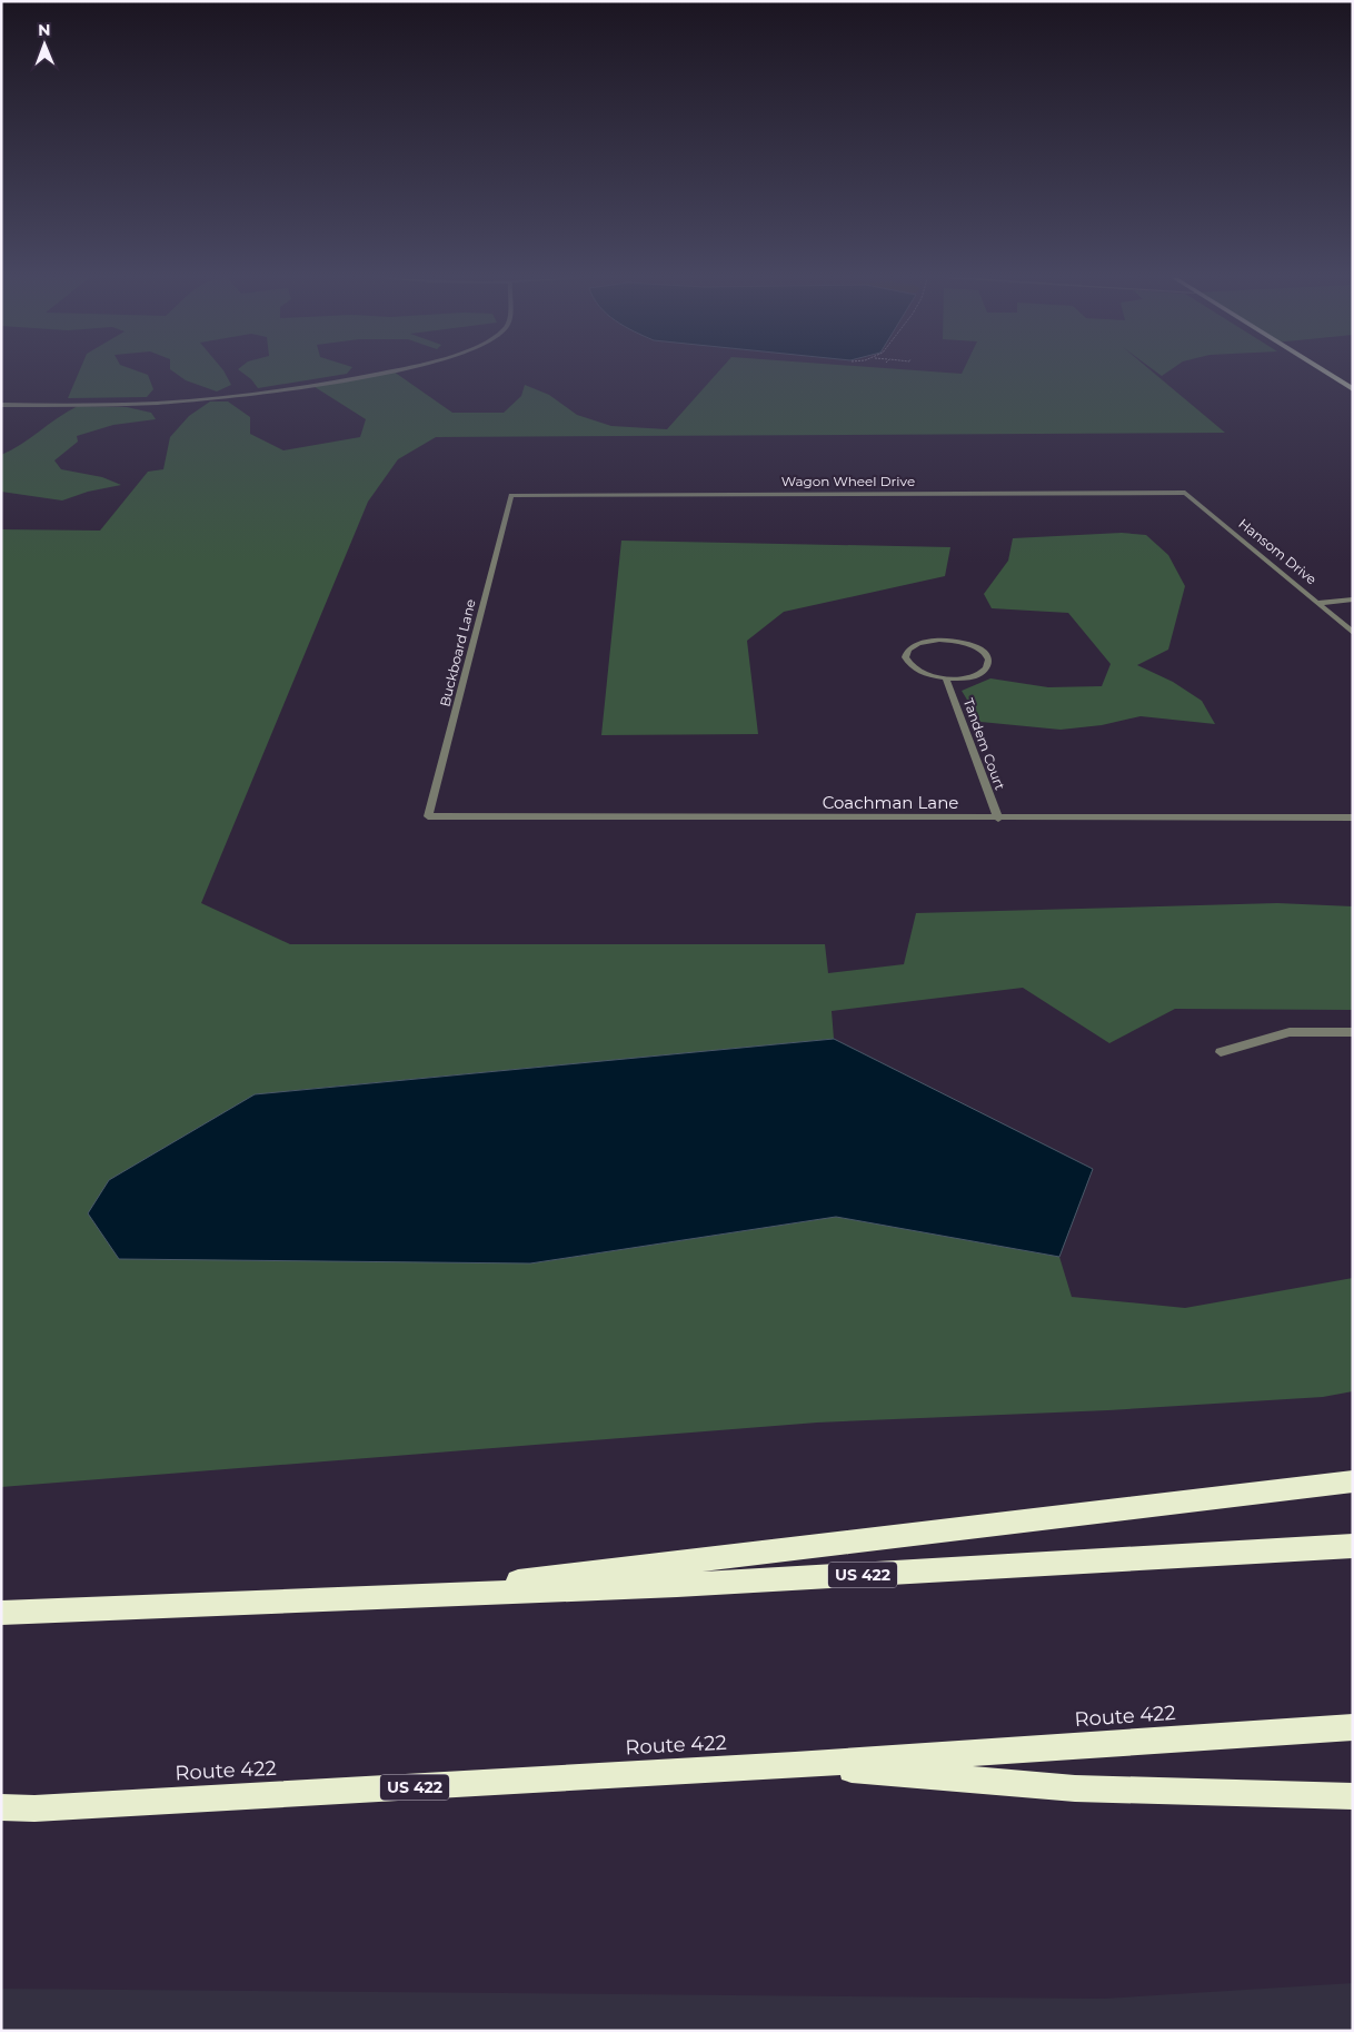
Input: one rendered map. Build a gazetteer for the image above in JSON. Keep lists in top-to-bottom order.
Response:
{
  "streets": {
    "highway": ["US 422", "Route 422"],
    "street": [
      "Wagon Wheel Drive",
      "Hansom Drive",
      "Buckboard Lane",
      "Tandem Court",
      "Coachman Lane"
    ]
  },
  "crossings": [
    ["Wagon Wheel Drive", "Hansom Drive"],
    ["Wagon Wheel Drive", "Buckboard Lane"],
    ["Buckboard Lane", "Coachman Lane"],
    ["Tandem Court", "Coachman Lane"]
  ],
  "north": "top"
}
